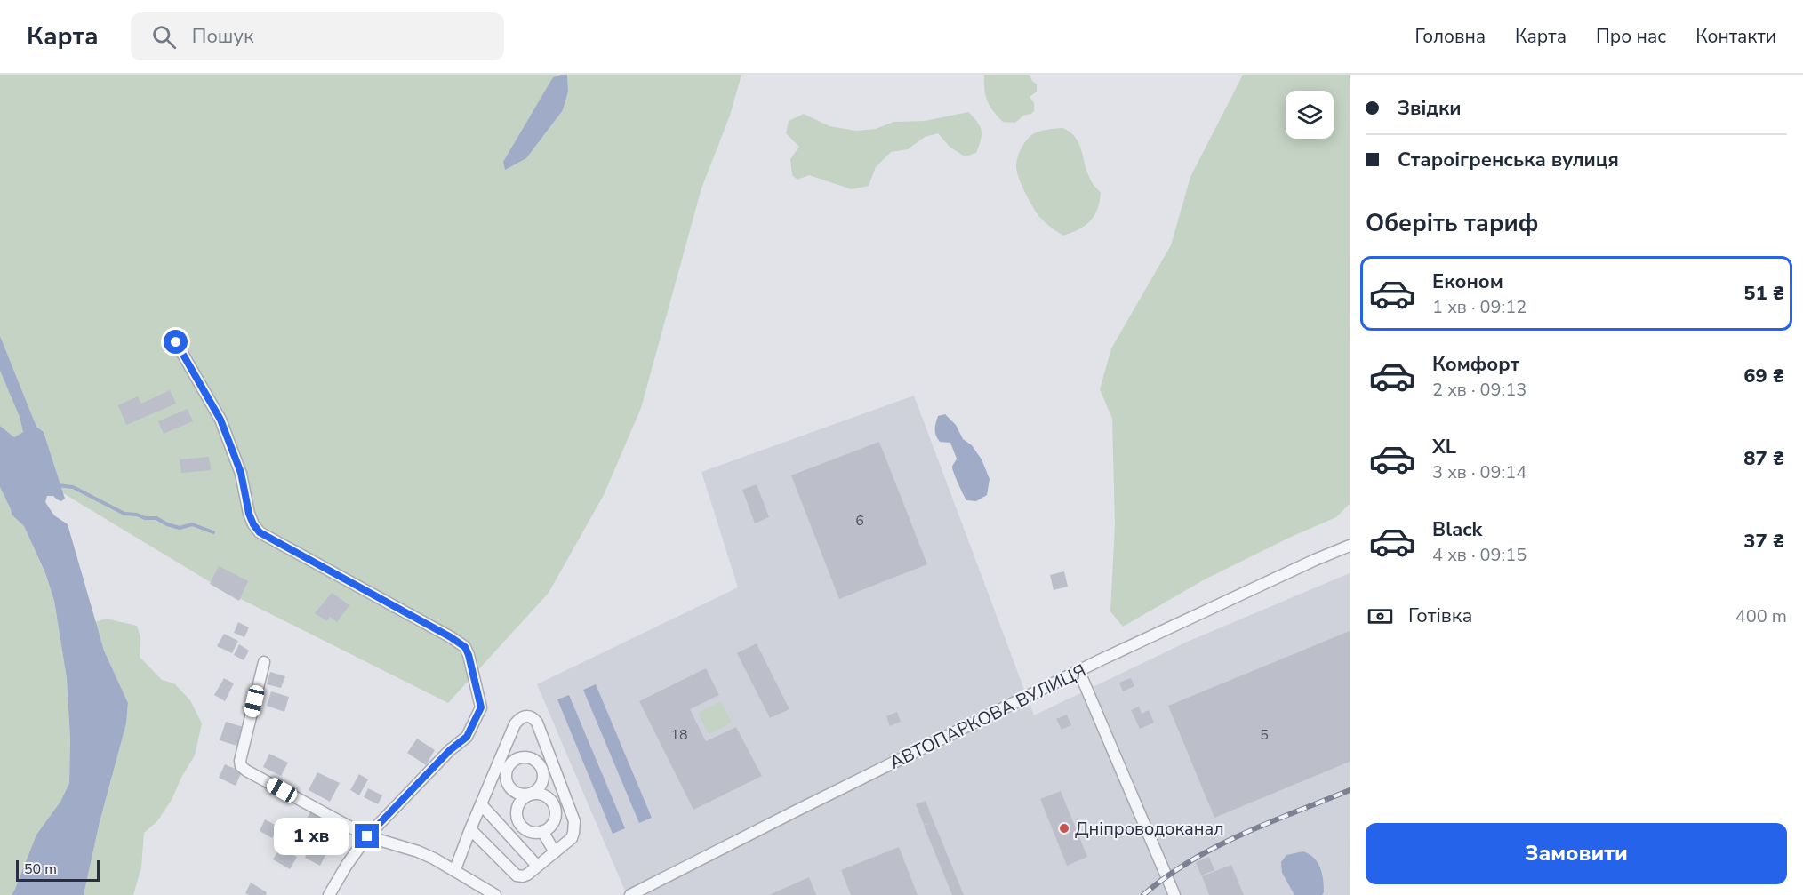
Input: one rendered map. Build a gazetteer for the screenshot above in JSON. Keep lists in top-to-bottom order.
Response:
{
  "streets": {
    "street": ["АВТОПАРКОВА ВУЛИЦЯ"]
  },
  "places": ["Дніпроводоканал"],
  "house_numbers": ["6", "18", "5"],
  "scale_bar": "50 m",
  "page": {
    "header": "Карта",
    "search": "Пошук",
    "nav": [
      "Головна",
      "Карта",
      "Про нас",
      "Контакти"
    ],
    "banner": ["Звідки", "Староігренська вулиця"],
    "heading": "Оберіть тариф",
    "list": [
      {
        "name": "Економ",
        "note": "1 хв · 09:12",
        "value": "51 ₴"
      },
      {
        "name": "Комфорт",
        "note": "2 хв · 09:13",
        "value": "69 ₴"
      },
      {
        "name": "XL",
        "note": "3 хв · 09:14",
        "value": "87 ₴"
      },
      {
        "name": "Black",
        "note": "4 хв · 09:15",
        "value": "37 ₴"
      }
    ],
    "pay": ["Готівка", "400 m"],
    "buttons": "Замовити",
    "bubble": "1 хв",
    "scale": "50 m"
  }
}
